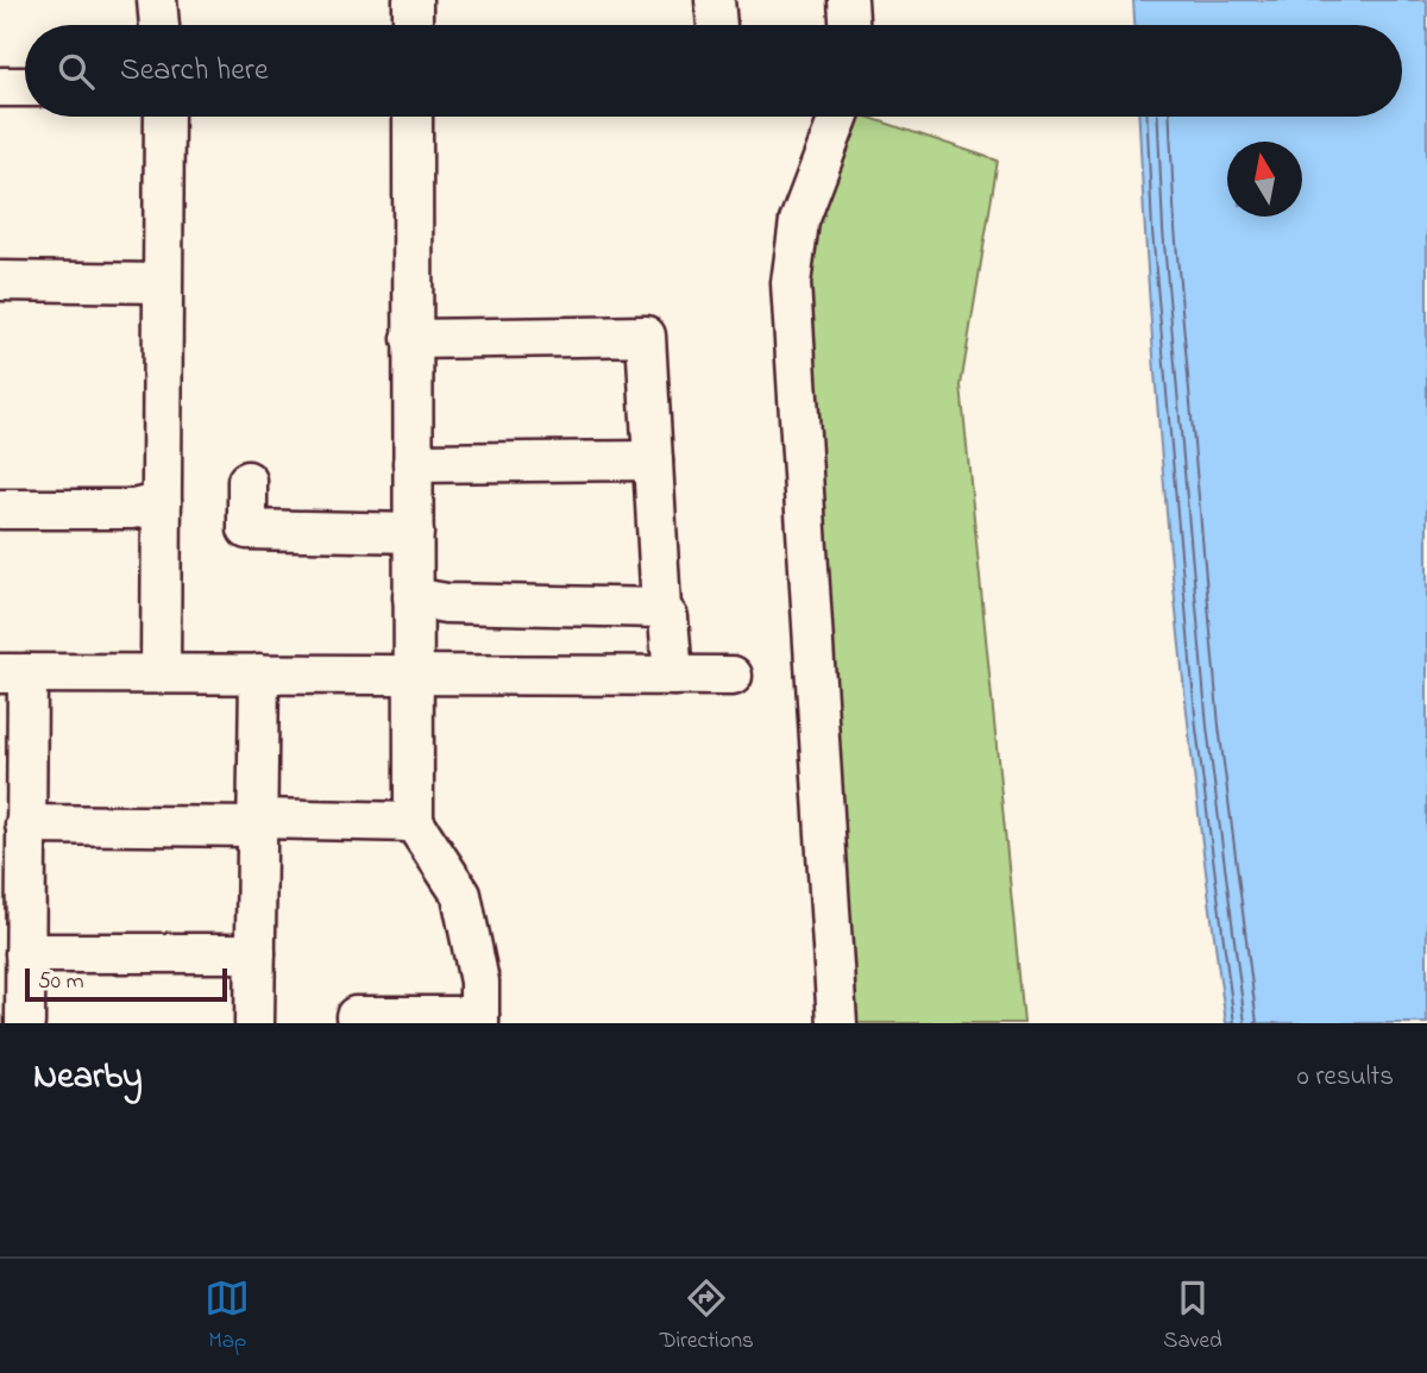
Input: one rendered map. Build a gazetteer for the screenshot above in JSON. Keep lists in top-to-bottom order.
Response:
{
  "scale_bar": "50 m",
  "north": "top",
  "page": {
    "search": "Search here",
    "scale": "50 m",
    "heading": ["Nearby", "0 results"],
    "nav": ["Map", "Directions", "Saved"]
  }
}
